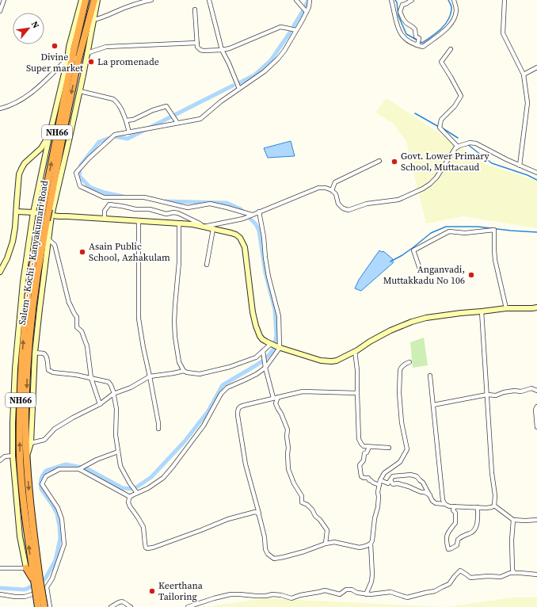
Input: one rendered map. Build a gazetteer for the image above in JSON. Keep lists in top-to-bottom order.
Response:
{
  "streets": {
    "highway": ["NH66", "Salem - Kochi - Kanyakumari Road"]
  },
  "places": [
    "Divine Super market",
    "La promenade",
    "Govt. Lower Primary School, Muttacaud",
    "Asain Public School, Azhakulam",
    "Anganvadi, Muttakkadu No 106",
    "Keerthana Tailoring"
  ],
  "north": "top right"
}
